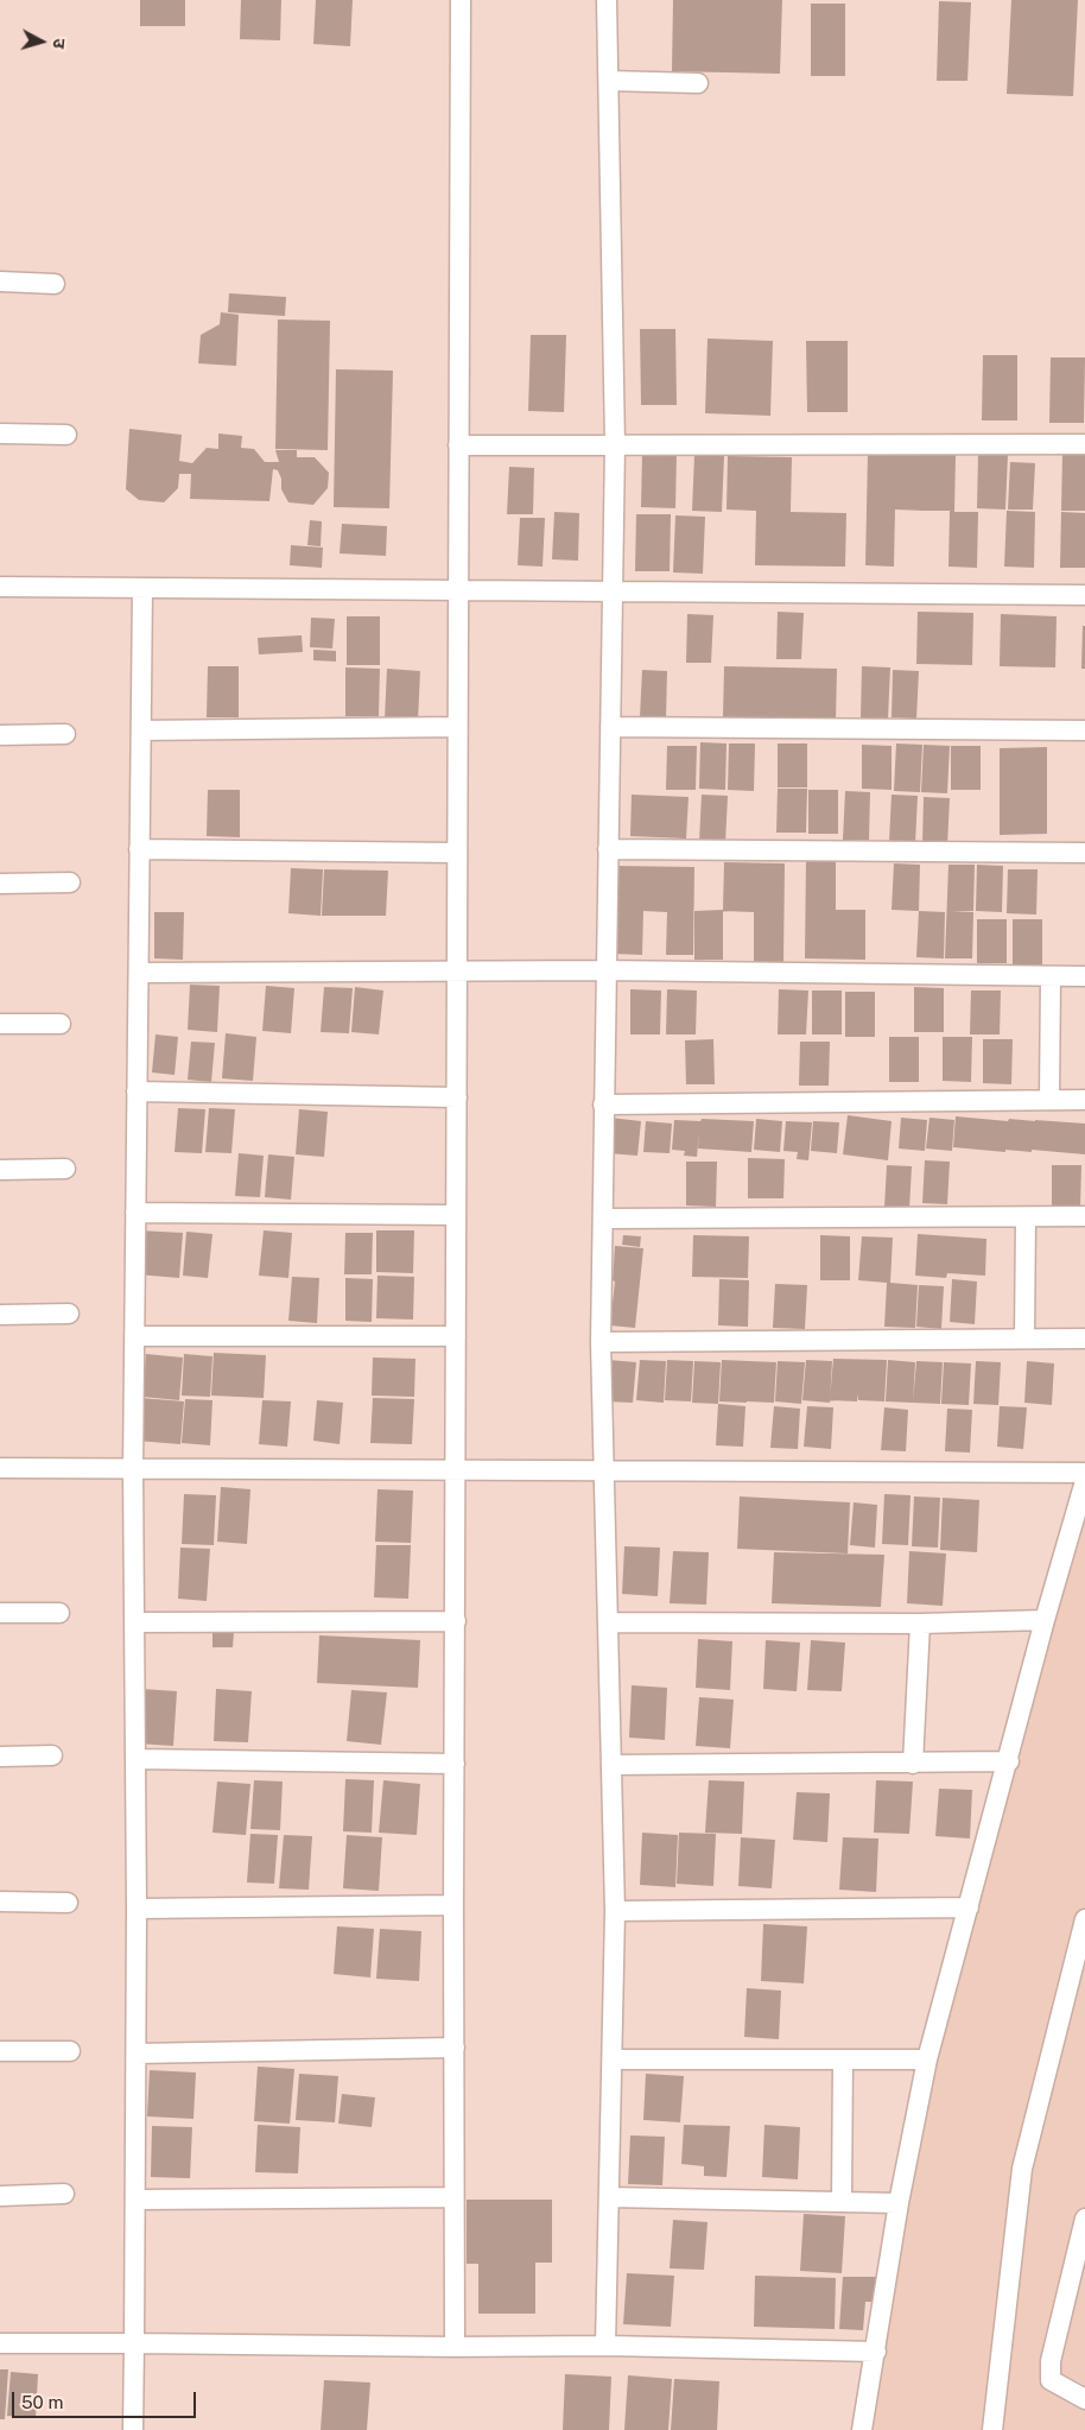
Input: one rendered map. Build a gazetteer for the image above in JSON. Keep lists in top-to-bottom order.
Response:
{
  "scale_bar": "50 m",
  "north": "right"
}
